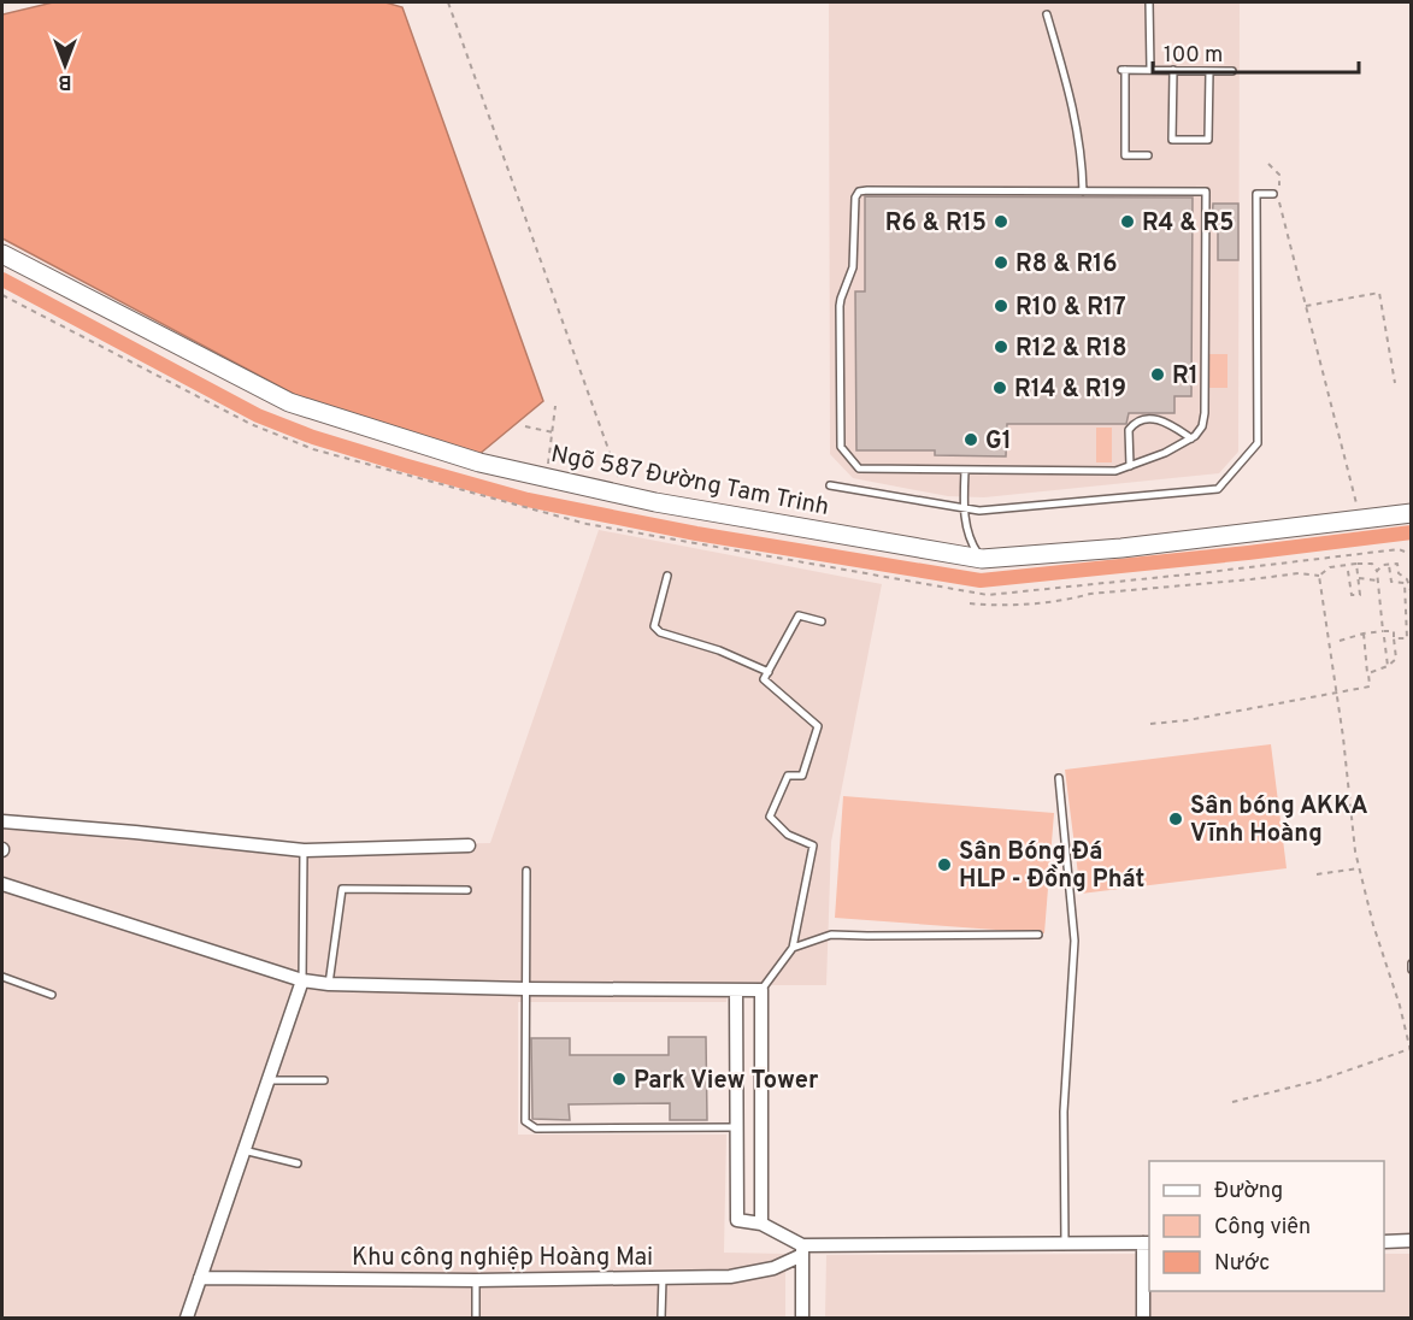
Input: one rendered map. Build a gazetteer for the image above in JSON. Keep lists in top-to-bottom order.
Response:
{
  "streets": {
    "street": ["Ngõ 587 Đường Tam Trinh", "Khu công nghiệp Hoàng Mai"]
  },
  "places": [
    "R6 & R15",
    "R4 & R5",
    "R8 & R16",
    "R10 & R17",
    "R12 & R18",
    "R1",
    "R14 & R19",
    "G1",
    "Sân bóng AKKA Vĩnh Hoàng",
    "Sân Bóng Đá HLP - Đồng Phát",
    "Park View Tower"
  ],
  "legend": ["Đường", "Công viên", "Nước"],
  "scale_bar": "100 m",
  "north": "bottom"
}
